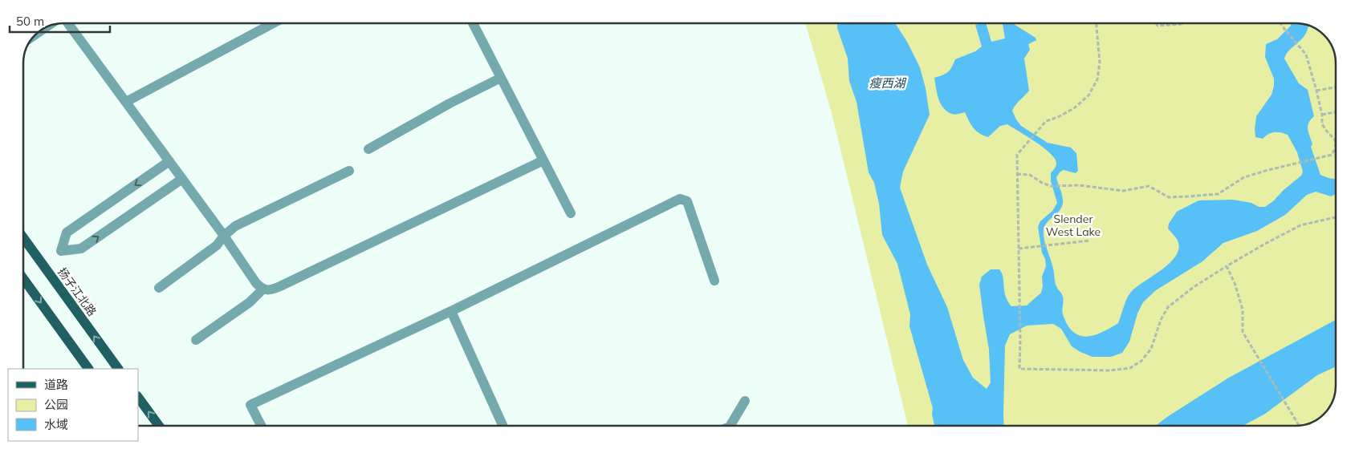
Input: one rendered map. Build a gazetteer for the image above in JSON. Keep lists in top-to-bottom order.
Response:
{
  "streets": {
    "main road": ["扬子江北路"]
  },
  "water": ["瘦西湖"],
  "parks": ["Slender West Lake"],
  "legend": ["道路", "公园", "水域"],
  "scale_bar": "50 m"
}
